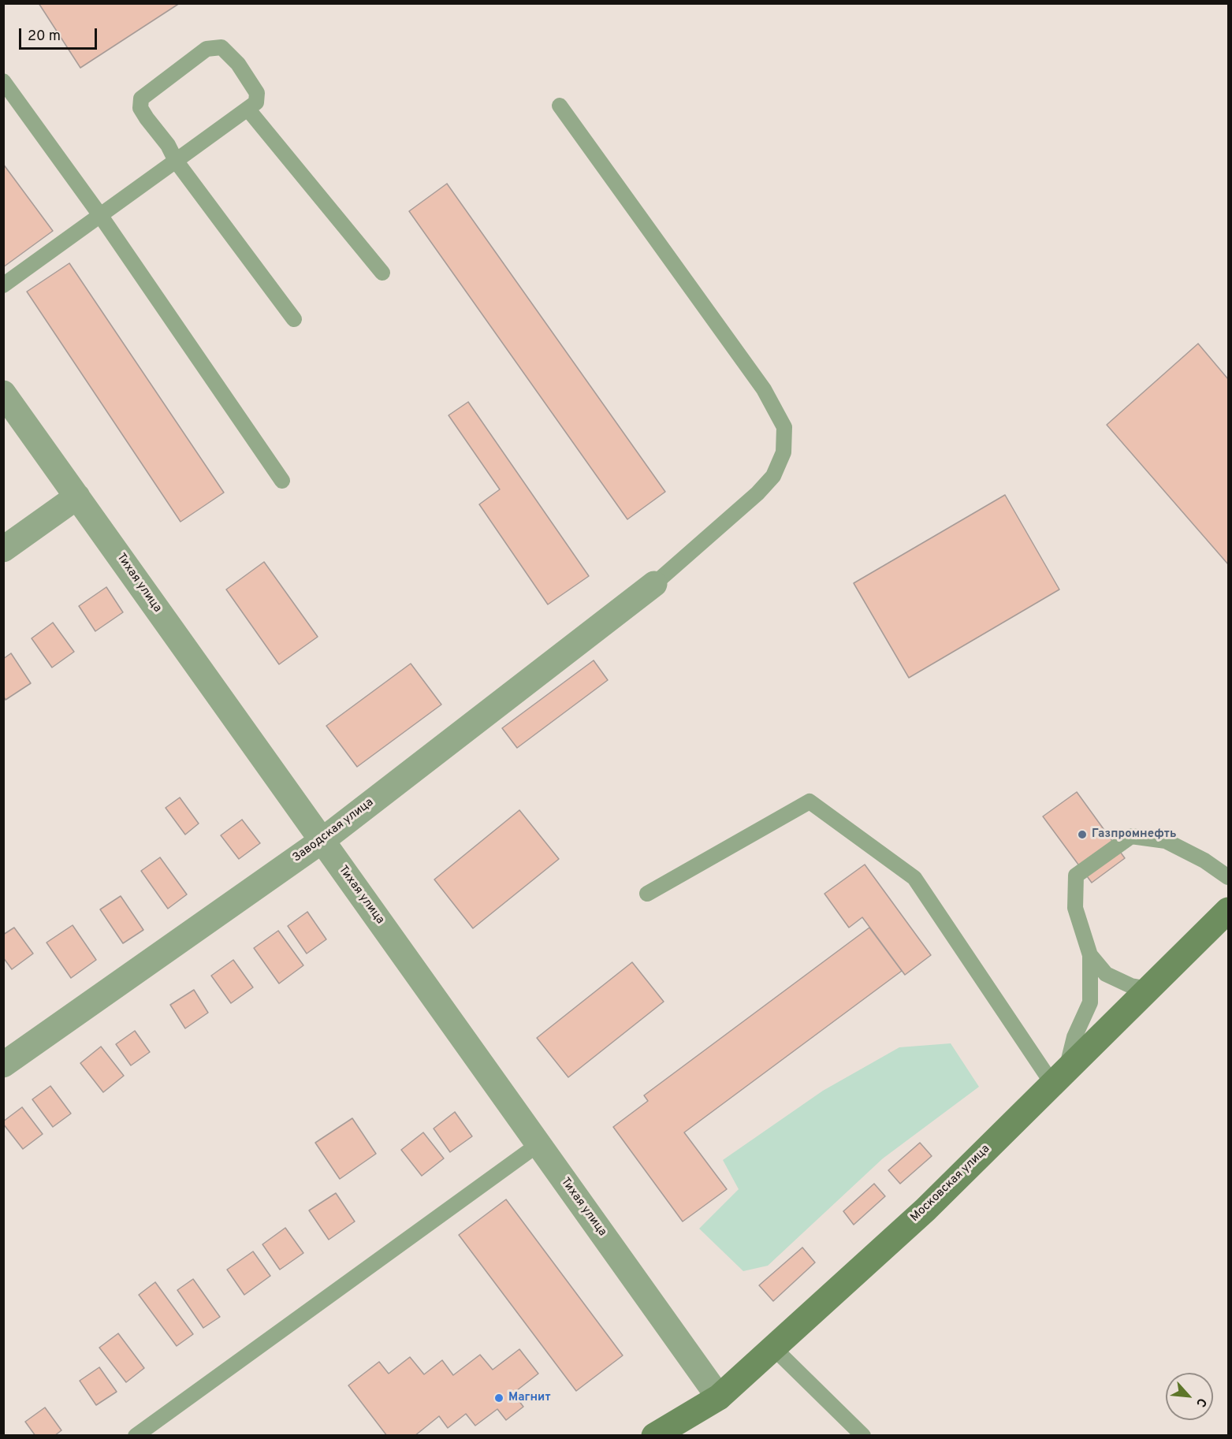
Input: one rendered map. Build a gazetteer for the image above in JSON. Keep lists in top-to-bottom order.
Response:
{
  "streets": {
    "street": ["Тихая улица", "Заводская улица", "Московская улица"]
  },
  "crossings": [
    ["Тихая улица", "Заводская улица"],
    ["Тихая улица", "Московская улица"]
  ],
  "places": ["Газпромнефть", "Магнит"],
  "scale_bar": "20 m",
  "north": "bottom right"
}
